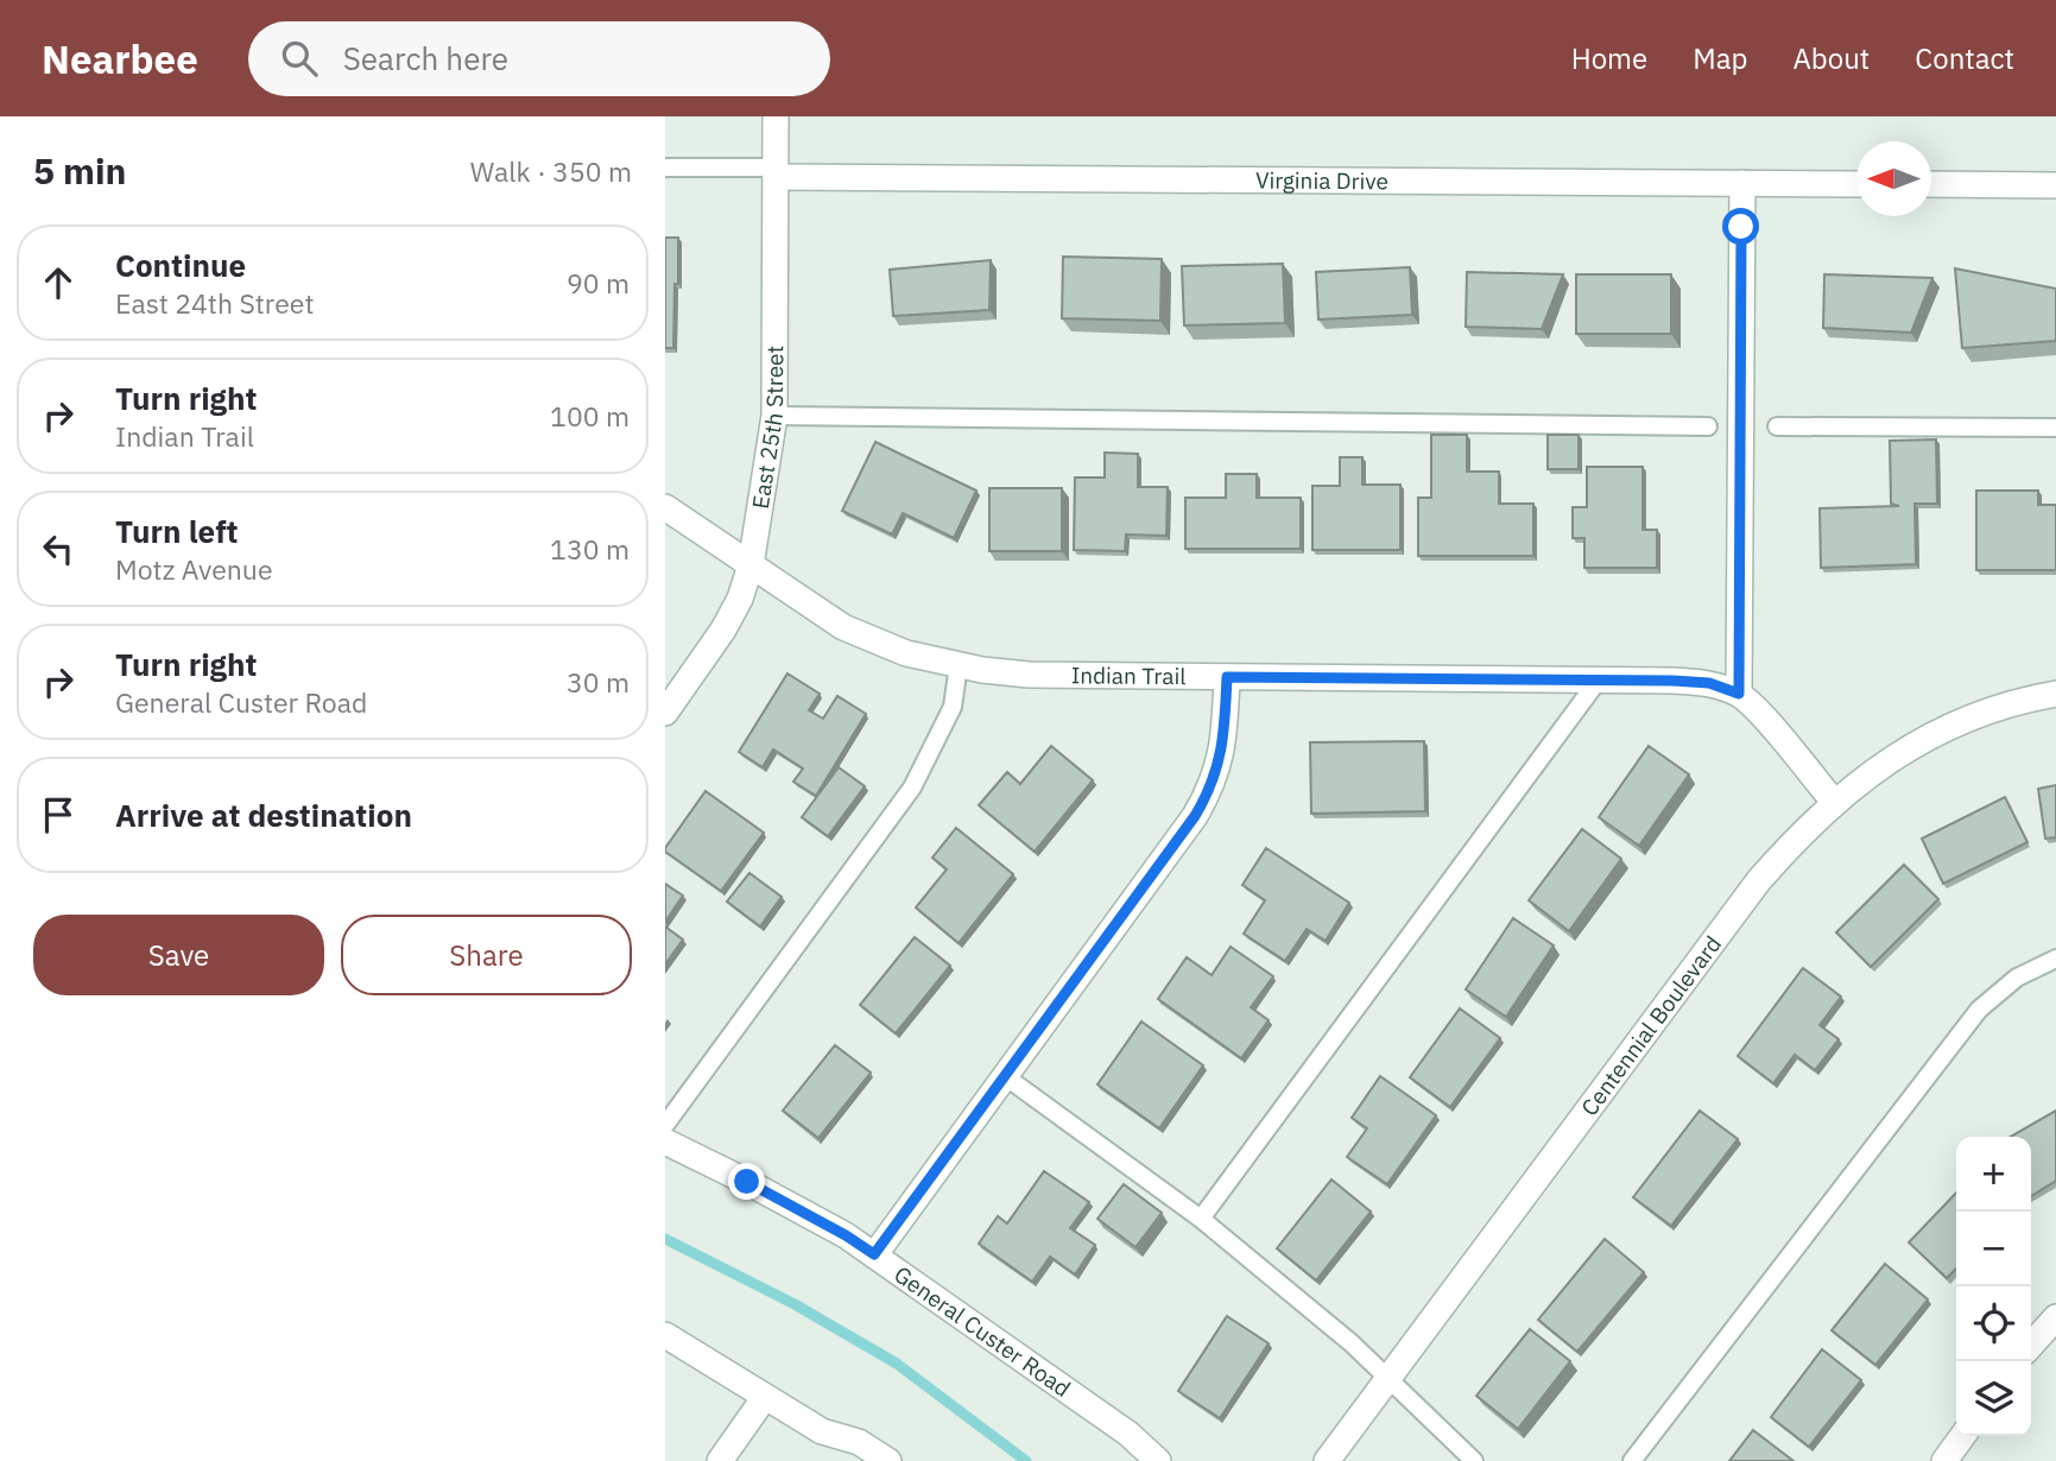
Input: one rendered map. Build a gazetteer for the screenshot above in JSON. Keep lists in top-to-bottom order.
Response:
{
  "streets": {
    "street": [
      "Virginia Drive",
      "East 25th Street",
      "Indian Trail",
      "Centennial Boulevard",
      "General Custer Road"
    ]
  },
  "crossings": [
    ["Virginia Drive", "East 25th Street"],
    ["East 25th Street", "Indian Trail"]
  ],
  "north": "left",
  "page": {
    "header": "Nearbee",
    "search": "Search here",
    "nav": [
      "Home",
      "Map",
      "About",
      "Contact"
    ],
    "heading": ["5 min", "Walk · 350 m"],
    "list": [
      ["Continue", "East 24th Street", "90 m"],
      ["Turn right", "Indian Trail", "100 m"],
      ["Turn left", "Motz Avenue", "130 m"],
      ["Turn right", "General Custer Road", "30 m"],
      "Arrive at destination"
    ],
    "buttons": ["Save", "Share"],
    "map_buttons": ["+", "−"]
  }
}
